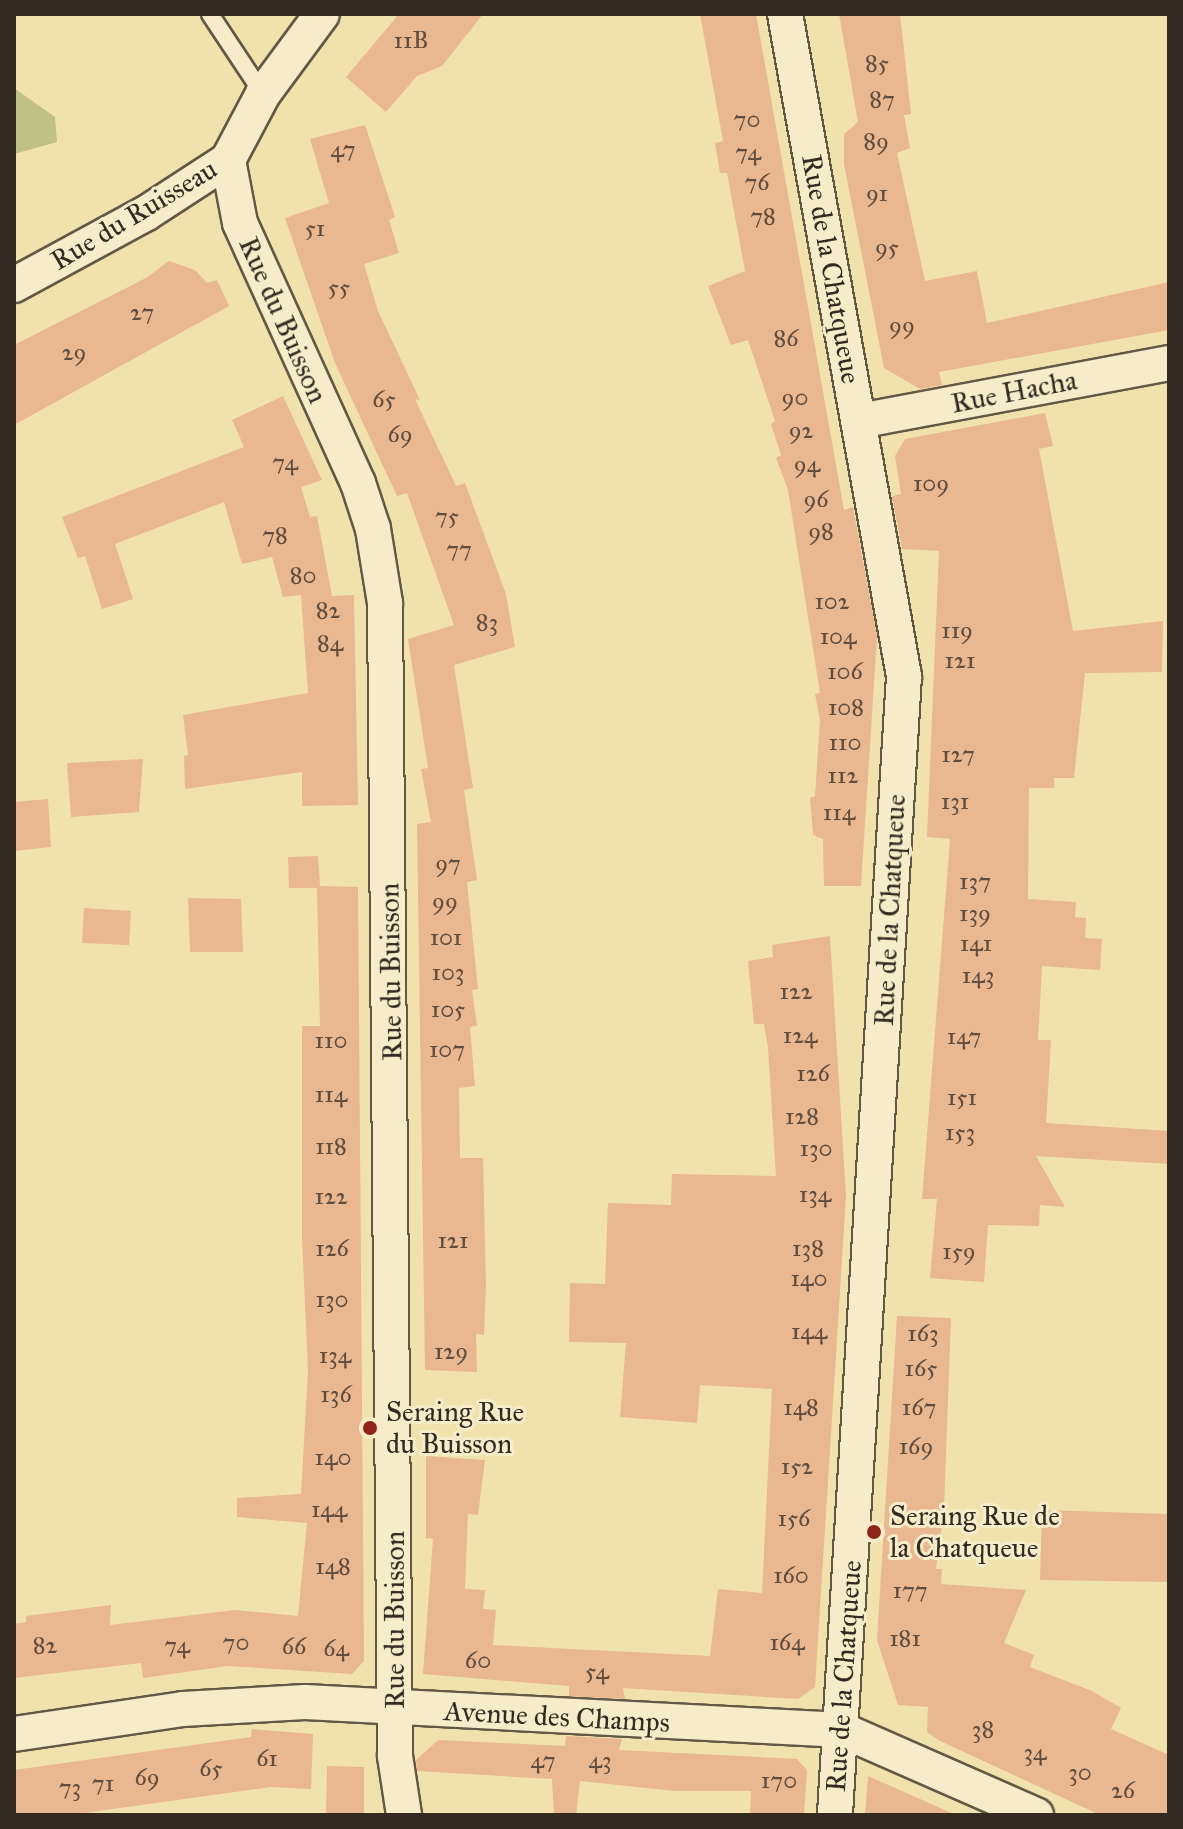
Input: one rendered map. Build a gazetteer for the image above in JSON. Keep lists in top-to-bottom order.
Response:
{
  "streets": {
    "street": [
      "Rue du Ruisseau",
      "Rue de la Chatqueue",
      "Rue du Buisson",
      "Rue Hacha",
      "Avenue des Champs"
    ]
  },
  "crossings": [
    ["Rue du Ruisseau", "Rue du Buisson"],
    ["Rue de la Chatqueue", "Rue Hacha"],
    ["Rue de la Chatqueue", "Avenue des Champs"],
    ["Rue du Buisson", "Avenue des Champs"]
  ],
  "places": ["Seraing Rue du Buisson", "Seraing Rue de la Chatqueue"],
  "house_numbers": [
    "11B",
    "85",
    "87",
    "70",
    "89",
    "47",
    "74",
    "76",
    "91",
    "78",
    "51",
    "95",
    "55",
    "27",
    "99",
    "86",
    "29",
    "90",
    "65",
    "92",
    "69",
    "74",
    "94",
    "109",
    "96",
    "75",
    "98",
    "78",
    "77",
    "80",
    "102",
    "82",
    "83",
    "119",
    "104",
    "84",
    "121",
    "106",
    "108",
    "110",
    "127",
    "112",
    "131",
    "114",
    "97",
    "137",
    "99",
    "139",
    "101",
    "141",
    "103",
    "143",
    "122",
    "105",
    "124",
    "147",
    "110",
    "107",
    "126",
    "114",
    "151",
    "128",
    "153",
    "118",
    "130",
    "134",
    "122",
    "121",
    "126",
    "138",
    "159",
    "140",
    "130",
    "144",
    "163",
    "129",
    "134",
    "165",
    "136",
    "148",
    "167",
    "169",
    "140",
    "152",
    "144",
    "156",
    "148",
    "160",
    "177",
    "181",
    "70",
    "164",
    "82",
    "74",
    "66",
    "64",
    "60",
    "54",
    "38",
    "34",
    "61",
    "47",
    "43",
    "65",
    "30",
    "69",
    "170",
    "71",
    "73",
    "26"
  ]
}
